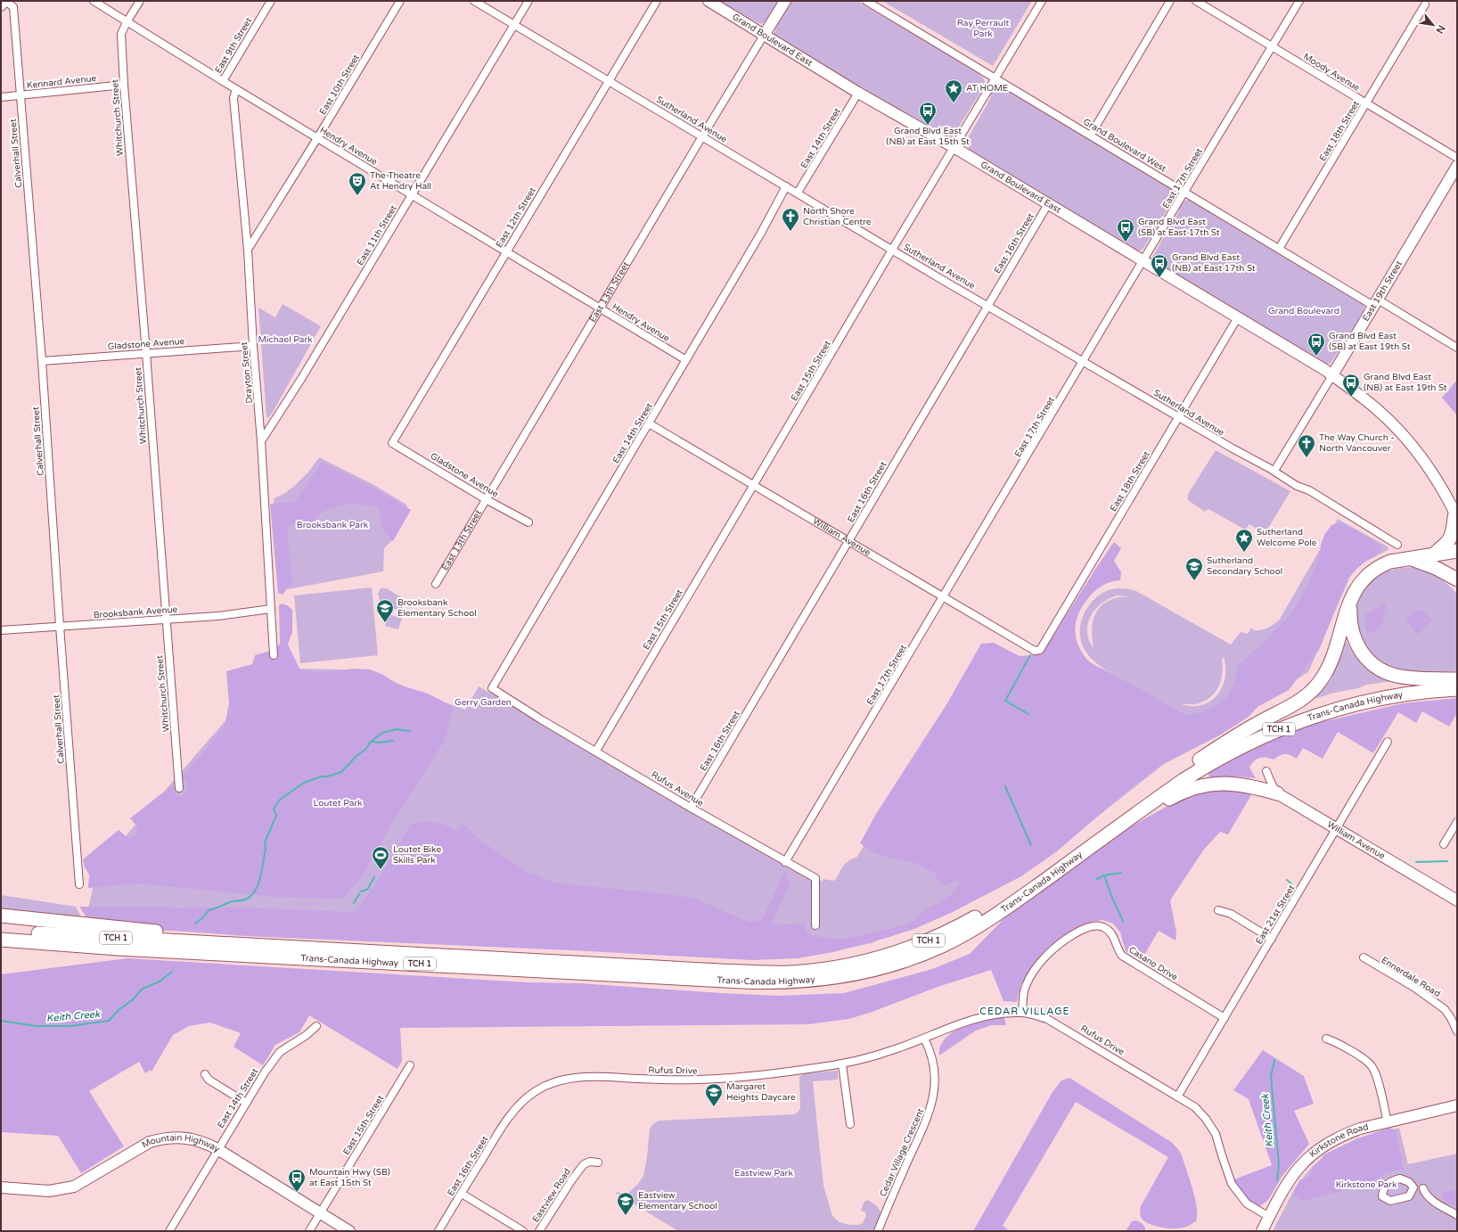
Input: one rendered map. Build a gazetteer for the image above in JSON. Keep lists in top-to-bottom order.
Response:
{
  "streets": {
    "highway": ["Trans-Canada Highway", "TCH 1"],
    "main road": [
      "Grand Boulevard East",
      "East 19th Street",
      "East 13th Street",
      "William Avenue",
      "Kirkstone Road",
      "Mountain Highway"
    ],
    "street": [
      "East 9th Street",
      "Moody Avenue",
      "Kennard Avenue",
      "East 10th Street",
      "Whitchurch Street",
      "Sutherland Avenue",
      "East 18th Street",
      "East 14th Street",
      "Grand Boulevard West",
      "Hendry Avenue",
      "Calverhall Street",
      "East 17th Street",
      "East 12th Street",
      "East 11th Street",
      "East 16th Street",
      "Gladstone Avenue",
      "East 15th Street",
      "Drayton Street",
      "Brooksbank Avenue",
      "Rufus Avenue",
      "East 21st Street",
      "Casano Drive",
      "Ennerdale Road",
      "Rufus Drive",
      "Cedar Village Crescent",
      "Eastview Road"
    ]
  },
  "crossings": [
    ["Grand Boulevard East", "East 18th Street"],
    ["Grand Boulevard East", "East 14th Street"],
    ["Grand Boulevard East", "East 17th Street"],
    ["Grand Boulevard East", "East 16th Street"],
    ["Grand Boulevard East", "East 19th Street"],
    ["Grand Boulevard East", "East 13th Street"],
    ["Grand Boulevard East", "East 15th Street"],
    ["East 9th Street", "Hendry Avenue"],
    ["Moody Avenue", "East 18th Street"],
    ["Moody Avenue", "East 17th Street"],
    ["Kennard Avenue", "Whitchurch Street"],
    ["Kennard Avenue", "Calverhall Street"],
    ["East 10th Street", "Hendry Avenue"],
    ["East 10th Street", "Drayton Street"],
    ["Whitchurch Street", "Hendry Avenue"],
    ["Whitchurch Street", "Gladstone Avenue"],
    ["Whitchurch Street", "Brooksbank Avenue"],
    ["Sutherland Avenue", "East 18th Street"],
    ["Sutherland Avenue", "East 14th Street"],
    ["Sutherland Avenue", "East 17th Street"],
    ["Sutherland Avenue", "East 12th Street"],
    ["Sutherland Avenue", "East 11th Street"],
    ["Sutherland Avenue", "East 16th Street"],
    ["Sutherland Avenue", "East 19th Street"],
    ["Sutherland Avenue", "East 13th Street"],
    ["Sutherland Avenue", "East 15th Street"],
    ["East 18th Street", "Grand Boulevard West"],
    ["East 18th Street", "William Avenue"],
    ["East 14th Street", "Hendry Avenue"],
    ["East 14th Street", "William Avenue"],
    ["East 14th Street", "Rufus Avenue"],
    ["East 14th Street", "Mountain Highway"],
    ["Grand Boulevard West", "East 17th Street"],
    ["Grand Boulevard West", "East 19th Street"],
    ["Grand Boulevard West", "East 15th Street"],
    ["Hendry Avenue", "East 12th Street"],
    ["Hendry Avenue", "East 11th Street"],
    ["Hendry Avenue", "East 13th Street"],
    ["Hendry Avenue", "Drayton Street"],
    ["Calverhall Street", "Gladstone Avenue"],
    ["Calverhall Street", "Brooksbank Avenue"],
    ["East 17th Street", "William Avenue"],
    ["East 17th Street", "Rufus Avenue"],
    ["East 12th Street", "Gladstone Avenue"],
    ["East 11th Street", "Drayton Street"],
    ["East 16th Street", "William Avenue"],
    ["East 16th Street", "Rufus Avenue"],
    ["East 16th Street", "Rufus Drive"],
    ["East 13th Street", "Gladstone Avenue"],
    ["Gladstone Avenue", "Drayton Street"],
    ["East 15th Street", "William Avenue"],
    ["East 15th Street", "Rufus Avenue"],
    ["East 15th Street", "Mountain Highway"],
    ["Drayton Street", "Brooksbank Avenue"],
    ["William Avenue", "East 21st Street"],
    ["East 21st Street", "Casano Drive"],
    ["East 21st Street", "Rufus Drive"],
    ["Casano Drive", "Rufus Drive"],
    ["Rufus Drive", "Kirkstone Road"],
    ["Rufus Drive", "Cedar Village Crescent"]
  ],
  "districts": ["CEDAR VILLAGE"],
  "water": ["Keith Creek"],
  "parks": [
    "Ray Perrault Park",
    "Grand Boulevard",
    "Michael Park",
    "Brooksbank Park",
    "Gerry Garden",
    "Loutet Park",
    "Eastview Park",
    "Kirkstone Park"
  ],
  "places": {
    "place": ["AT HOME", "Sutherland Welcome Pole"],
    "bus stop": [
      "Grand Blvd East (NB) at East 15th St",
      "Grand Blvd East (SB) at East 17th St",
      "Grand Blvd East (NB) at East 17th St",
      "Grand Blvd East (SB) at East 19th St",
      "Grand Blvd East (NB) at East 19th St",
      "Mountain Hwy (SB) at East 15th St"
    ],
    "theatre": ["The Theatre At Hendry Hall"],
    "church": ["North Shore Christian Centre", "The Way Church - North Vancouver"],
    "school or university": [
      "Sutherland Secondary School",
      "Brooksbank Elementary School",
      "Margaret Heights Daycare",
      "Eastview Elementary School"
    ],
    "sports": ["Loutet Bike Skills Park"]
  },
  "north": "bottom right"
}
